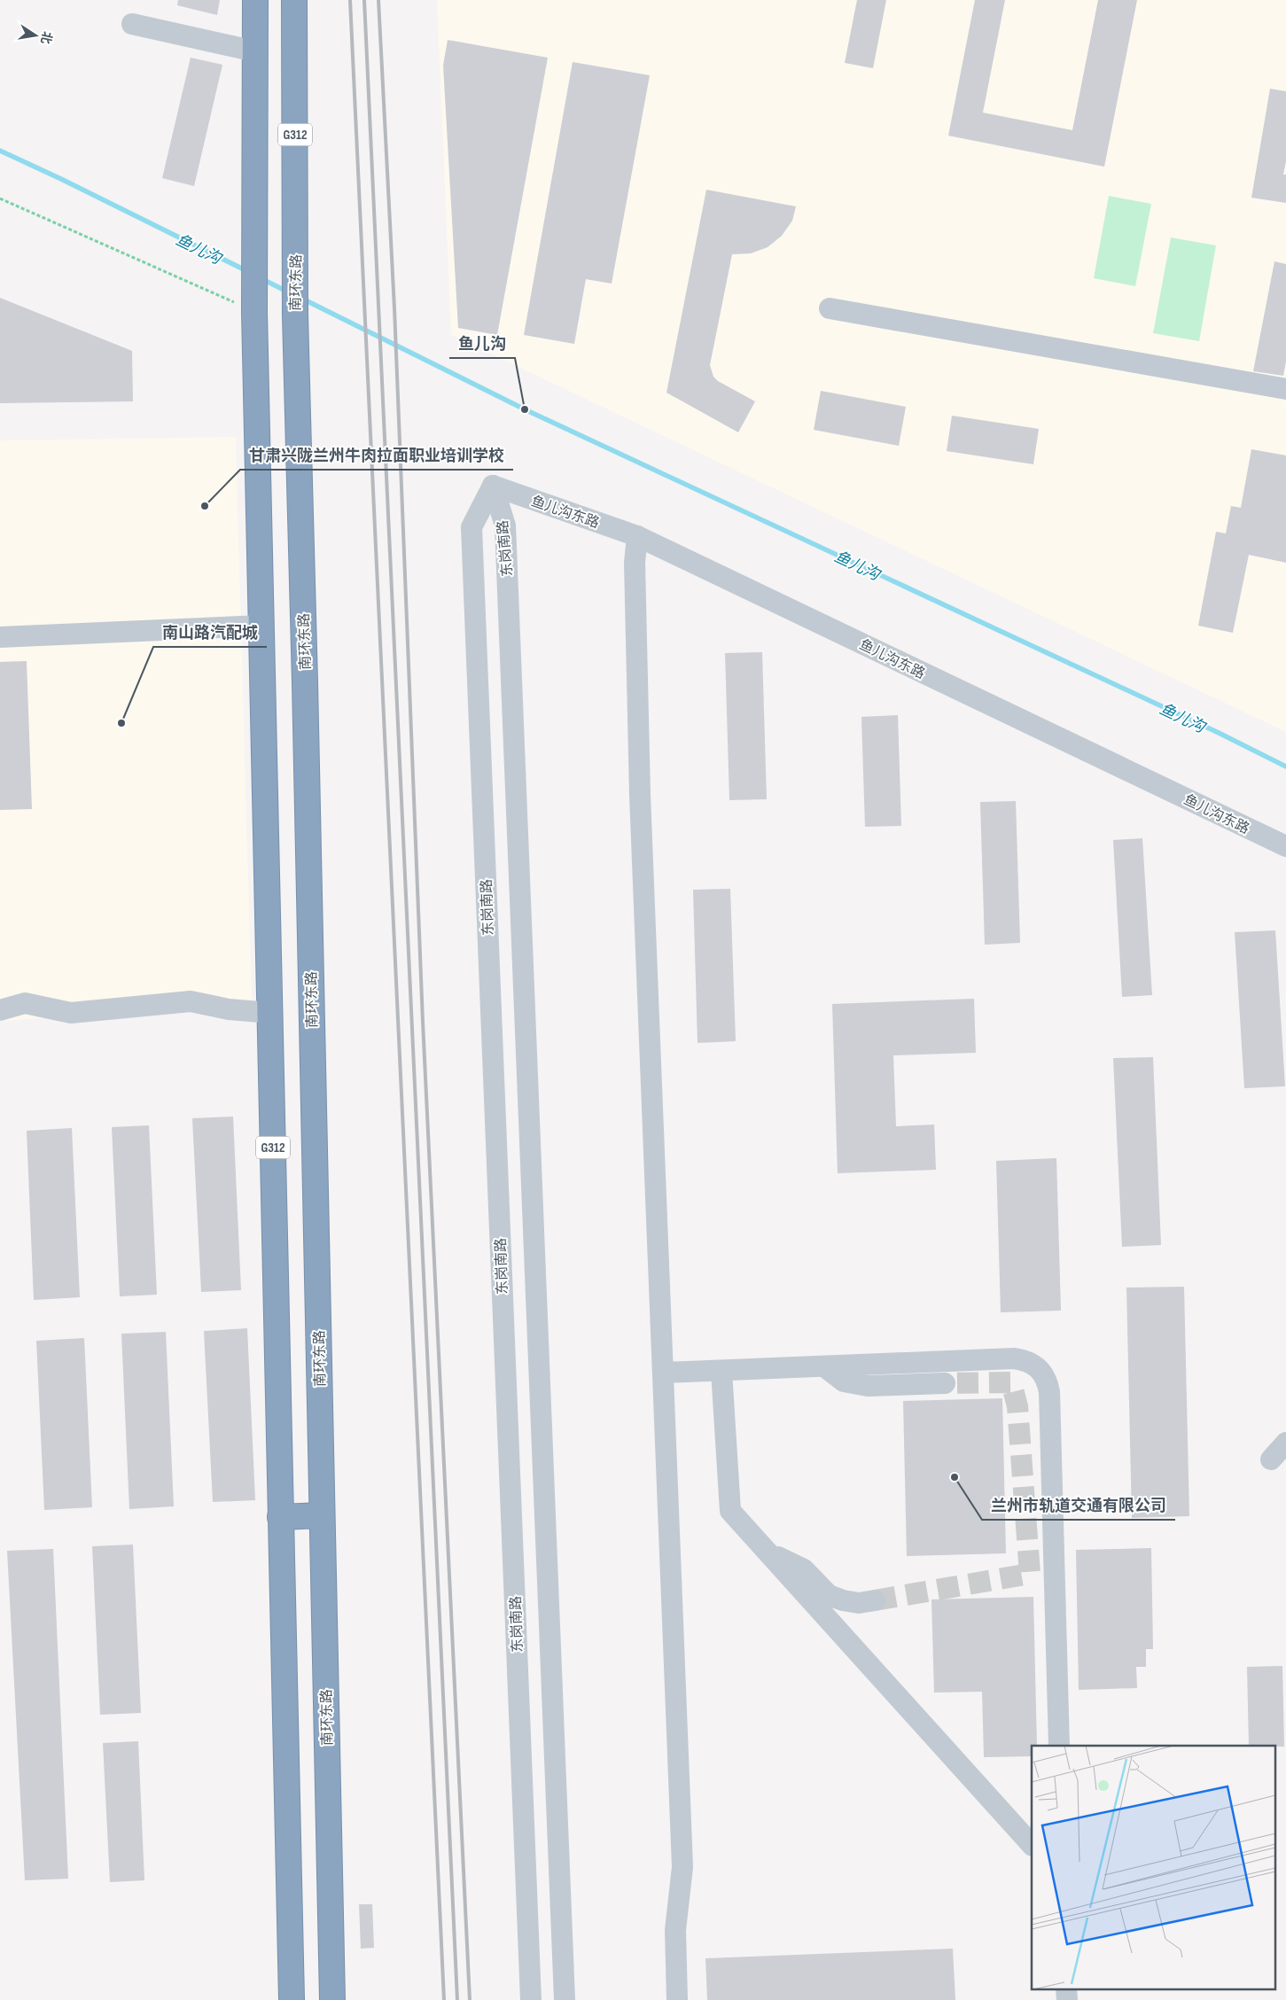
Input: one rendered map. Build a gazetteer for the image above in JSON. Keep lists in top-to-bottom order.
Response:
{
  "streets": {
    "highway": ["G312", "南环东路"],
    "street": ["鱼儿沟东路", "东岗南路"]
  },
  "crossings": [
    ["鱼儿沟东路", "东岗南路"]
  ],
  "water": ["鱼儿沟"],
  "places": [
    "鱼儿沟",
    "甘肃兴陇兰州牛肉拉面职业培训学校",
    "南山路汽配城",
    "兰州市轨道交通有限公司"
  ],
  "north": "right"
}
